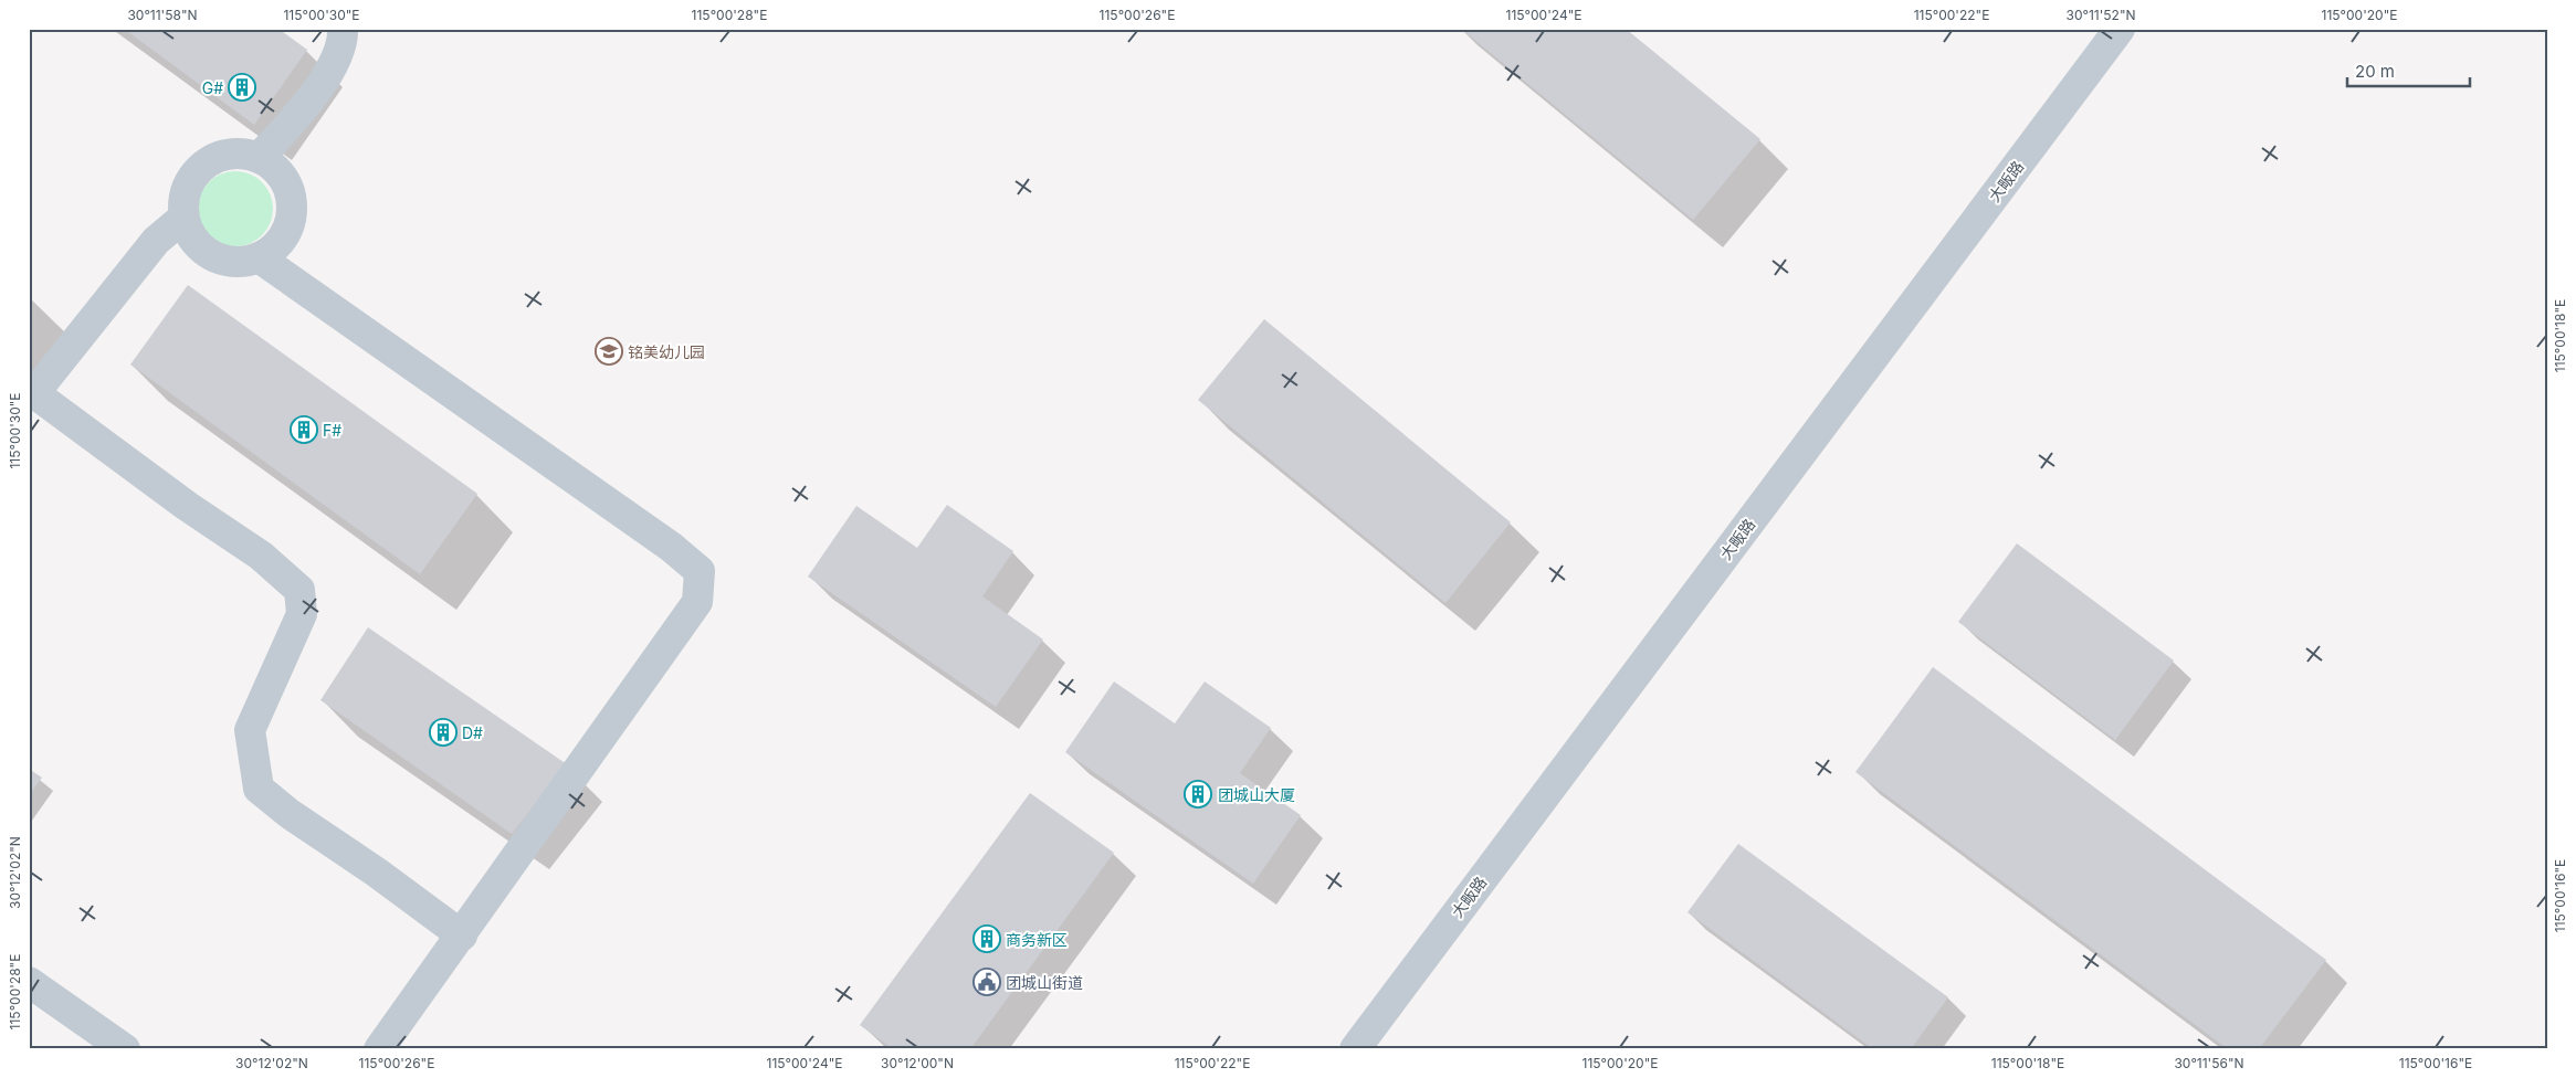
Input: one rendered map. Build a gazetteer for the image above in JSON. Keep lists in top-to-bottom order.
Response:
{
  "streets": {
    "street": ["大畈路"]
  },
  "places": {
    "building": [
      "G#",
      "F#",
      "D#",
      "团城山大厦",
      "商务新区"
    ],
    "school or university": ["铭美幼儿园"],
    "public building": ["团城山街道"]
  },
  "scale_bar": "20 m",
  "coordinates": [
    "30°11'58\"N",
    "115°00'30\"E",
    "115°00'28\"E",
    "115°00'26\"E",
    "115°00'24\"E",
    "115°00'22\"E",
    "30°11'52\"N",
    "115°00'20\"E",
    "115°00'18\"E",
    "30°12'02\"N",
    "115°00'16\"E",
    "30°12'00\"N",
    "30°11'56\"N"
  ]
}
